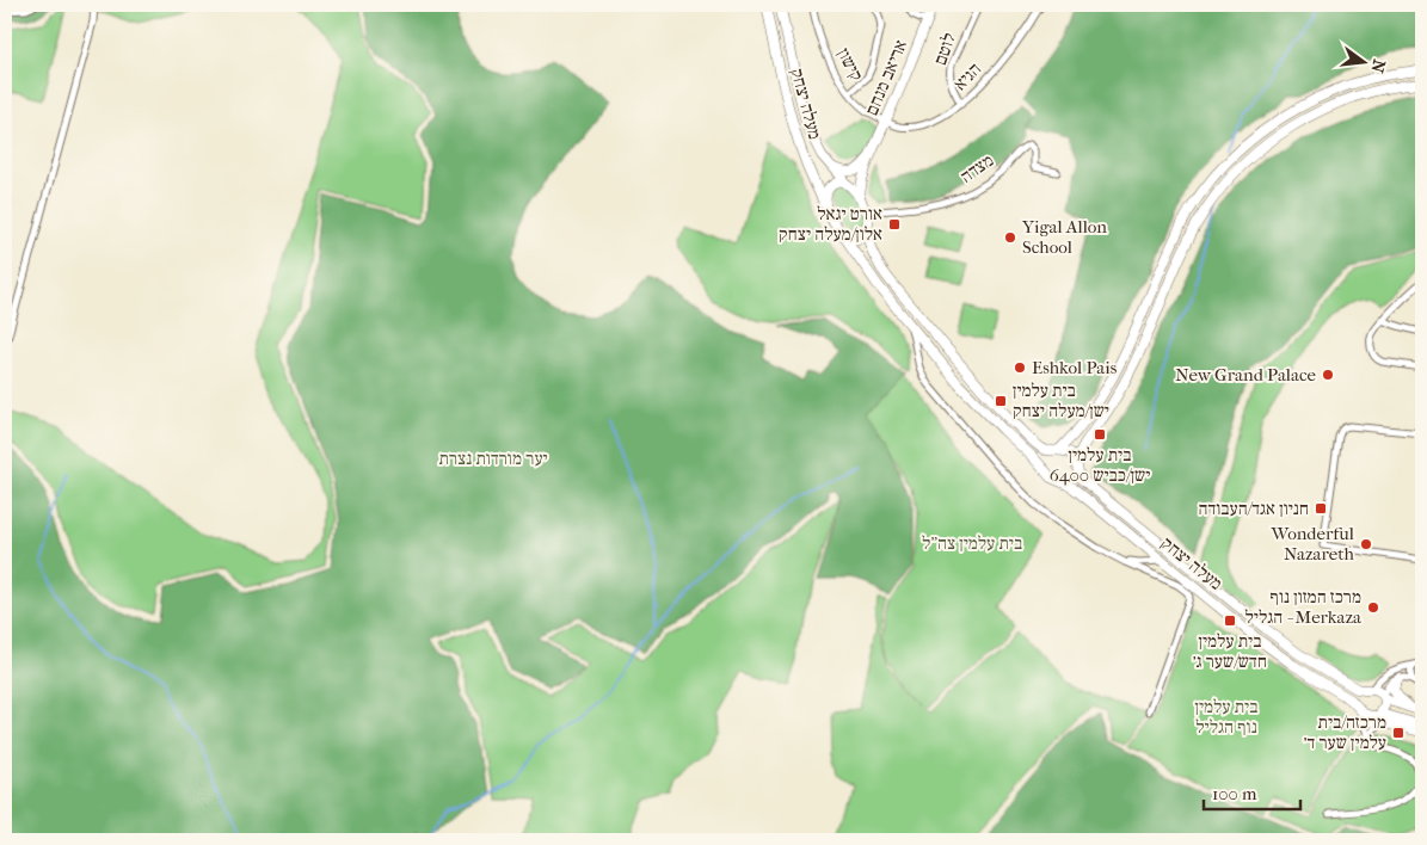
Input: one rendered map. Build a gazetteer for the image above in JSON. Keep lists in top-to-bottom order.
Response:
{
  "streets": {
    "main road": ["אריאב מנחם", "מעלה יצחק"],
    "street": [
      "לוטם",
      "קישון",
      "הגיא",
      "מצדה"
    ]
  },
  "crossings": [
    ["לוטם", "הגיא"],
    ["קישון", "הגיא"],
    ["קישון", "אריאב מנחם"],
    ["הגיא", "אריאב מנחם"],
    ["מעלה יצחק", "מצדה"]
  ],
  "parks": ["יער מורדות נצרת", "בית עלמין צה\"ל", "בית עלמין נוף הגליל"],
  "places": {
    "transit": [
      "אורט יגאל אלון/מעלה יצחק",
      "בית עלמין ישן/מעלה יצחק",
      "בית עלמין ישן/כביש 6400",
      "חניון אגד/העבודה",
      "בית עלמין חדש/שער ג׳",
      "מרכזה/בית עלמין שער ד׳"
    ],
    "other": [
      "Yigal Allon School",
      "Eshkol Pais",
      "New Grand Palace",
      "Wonderful Nazareth",
      "מרכז המזון נוף הגליל - Merkaza"
    ]
  },
  "scale_bar": "100 m",
  "north": "right"
}
